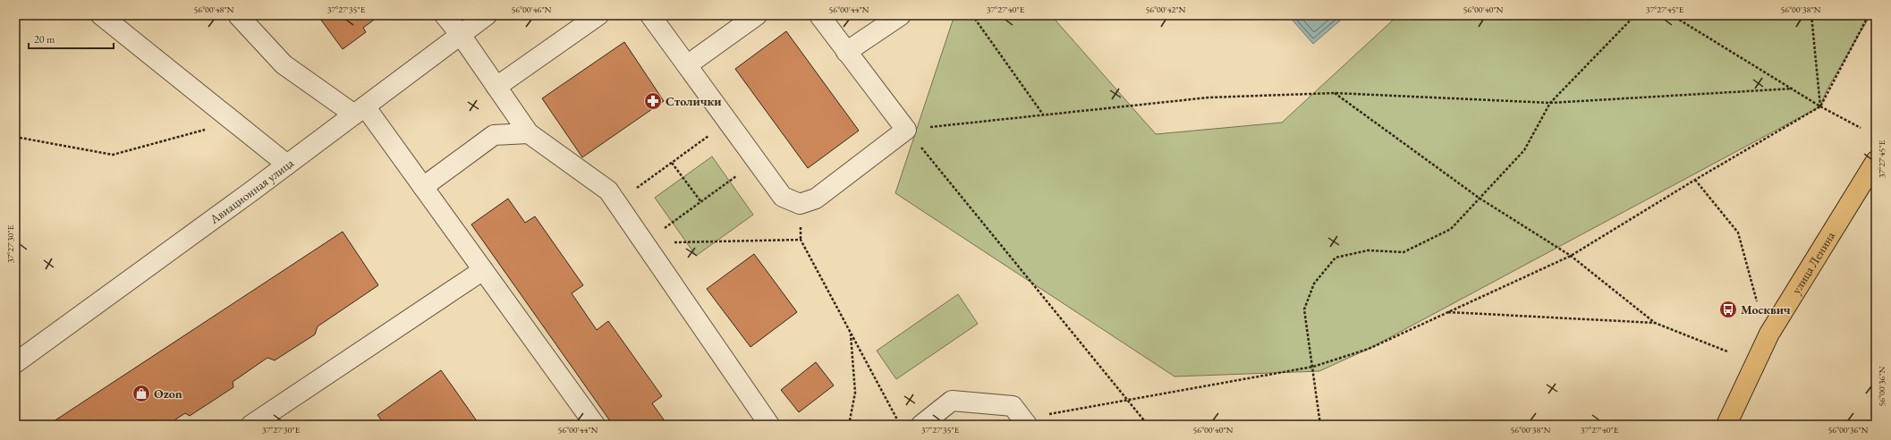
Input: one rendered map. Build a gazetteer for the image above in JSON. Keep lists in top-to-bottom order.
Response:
{
  "streets": {
    "main road": ["улица Ленина"],
    "street": ["Авиационная улица"]
  },
  "places": {
    "pharmacy": ["Столички"],
    "bus stop": ["Москвич"],
    "shop": ["Ozon"]
  },
  "scale_bar": "20 m",
  "coordinates": [
    "56°00'48\"N",
    "37°27'35\"E",
    "56°00'46\"N",
    "56°00'44\"N",
    "37°27'40\"E",
    "56°00'42\"N",
    "56°00'40\"N",
    "37°27'45\"E",
    "56°00'38\"N",
    "37°27'30\"E",
    "56°00'36\"N"
  ]
}
